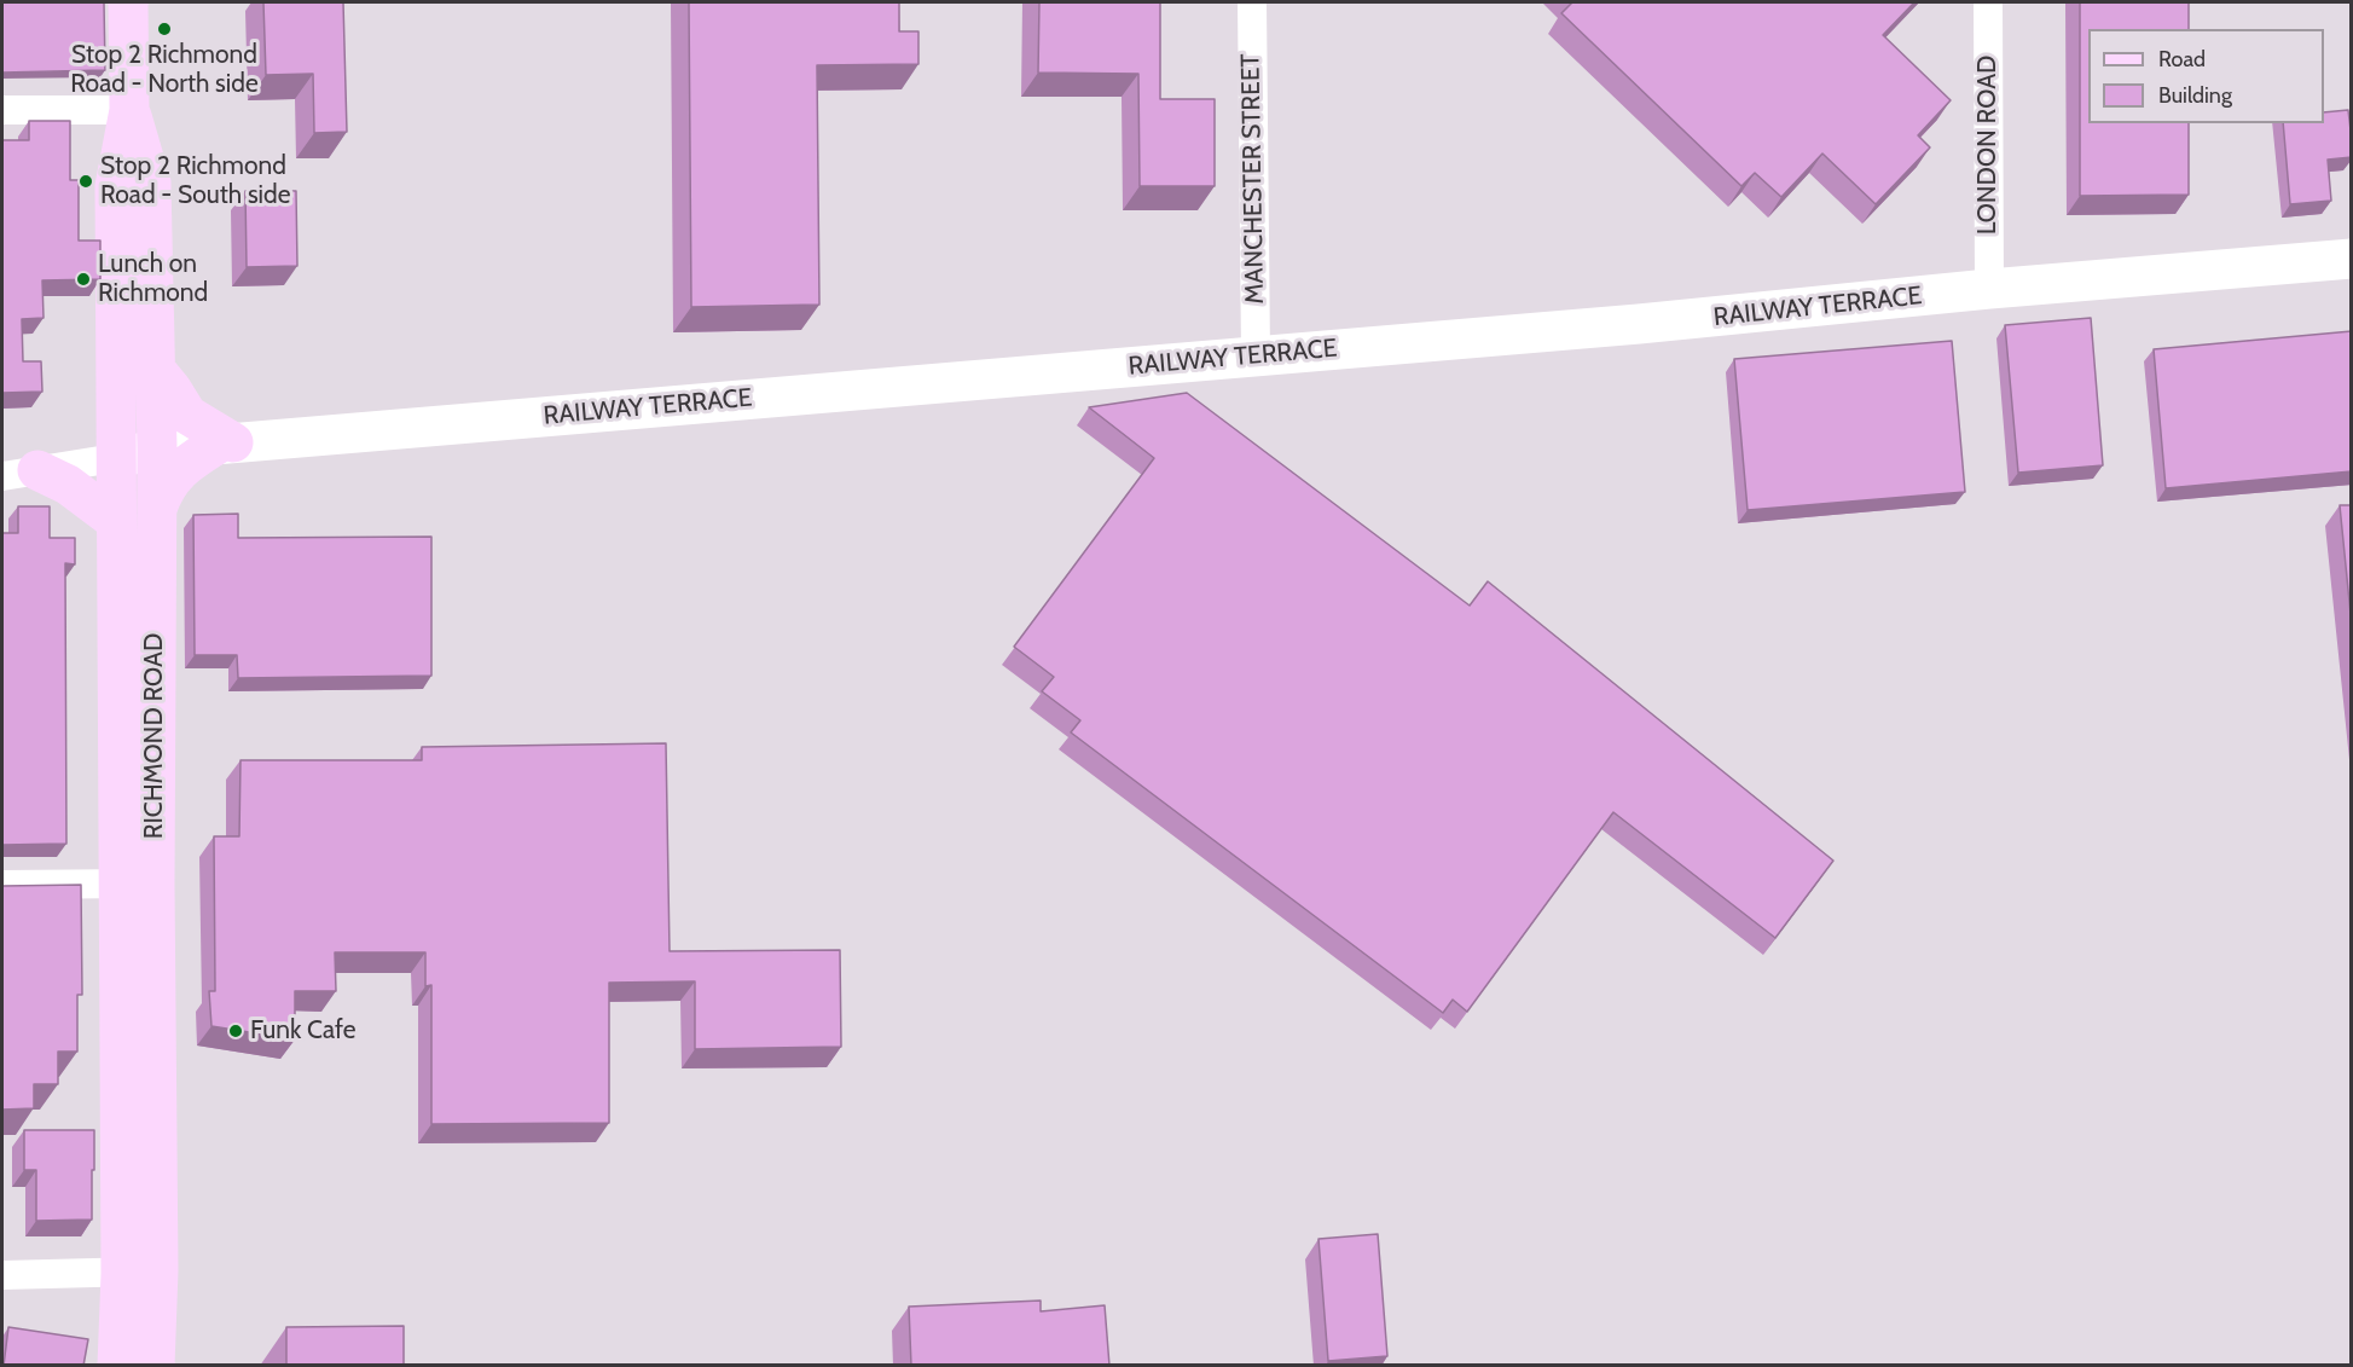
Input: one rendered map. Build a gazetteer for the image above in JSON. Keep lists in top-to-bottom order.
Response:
{
  "streets": {
    "main road": ["RAILWAY TERRACE", "RICHMOND ROAD"],
    "street": ["LONDON ROAD", "MANCHESTER STREET"]
  },
  "crossings": [
    ["LONDON ROAD", "RAILWAY TERRACE"],
    ["MANCHESTER STREET", "RAILWAY TERRACE"],
    ["RAILWAY TERRACE", "RICHMOND ROAD"]
  ],
  "places": [
    "Stop 2 Richmond Road - North side",
    "Stop 2 Richmond Road - South side",
    "Lunch on Richmond",
    "Funk Cafe"
  ],
  "legend": ["Road", "Building"]
}
